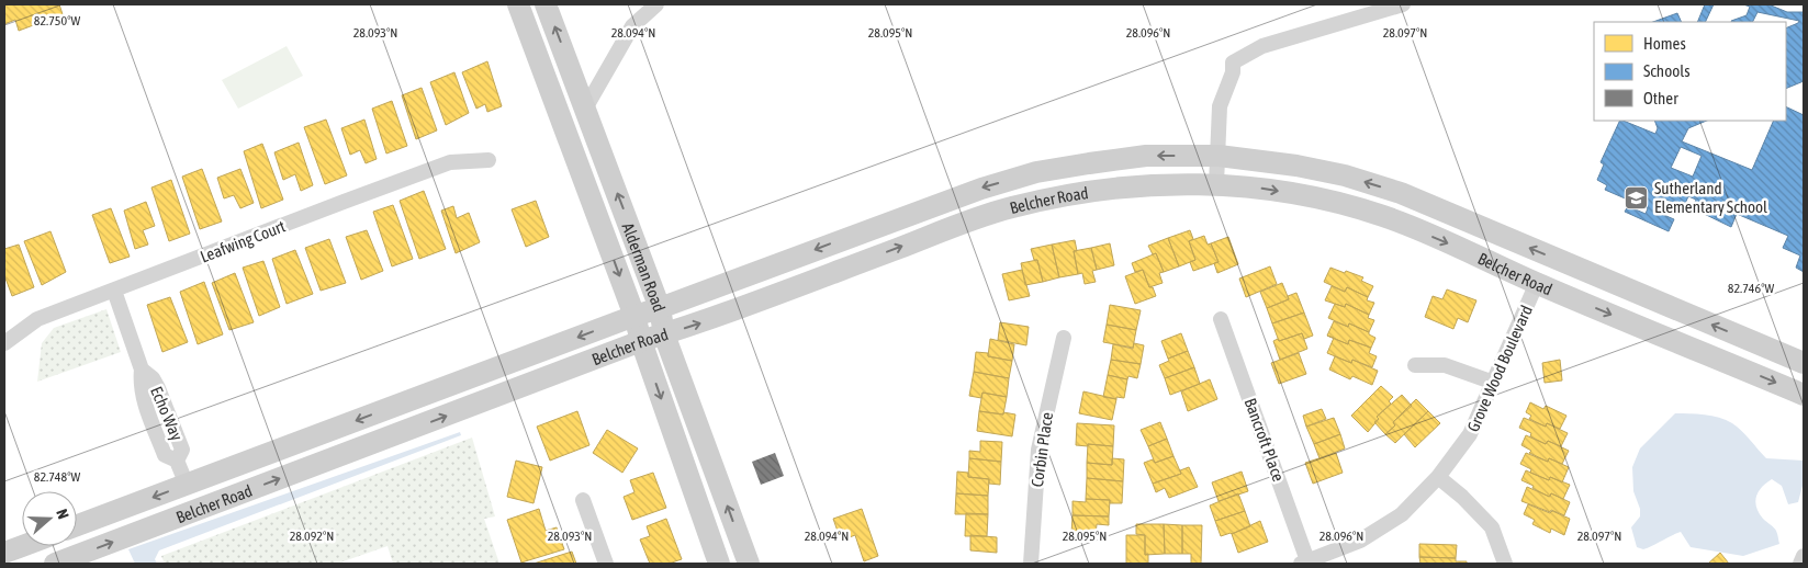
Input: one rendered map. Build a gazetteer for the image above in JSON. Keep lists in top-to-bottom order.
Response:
{
  "streets": {
    "main road": ["Belcher Road", "Alderman Road"],
    "street": [
      "Leafwing Court",
      "Grove Wood Boulevard",
      "Echo Way",
      "Bancroft Place",
      "Corbin Place"
    ]
  },
  "crossings": [
    ["Belcher Road", "Alderman Road"],
    ["Belcher Road", "Grove Wood Boulevard"],
    ["Belcher Road", "Echo Way"],
    ["Leafwing Court", "Echo Way"],
    ["Grove Wood Boulevard", "Bancroft Place"]
  ],
  "places": {
    "school or university": ["Sutherland Elementary School"]
  },
  "legend": ["Homes", "Schools", "Other"],
  "north": "right",
  "coordinates": [
    "82.750°W",
    "28.093°N",
    "28.094°N",
    "28.095°N",
    "28.096°N",
    "28.097°N",
    "82.746°W",
    "82.748°W",
    "28.092°N"
  ]
}
